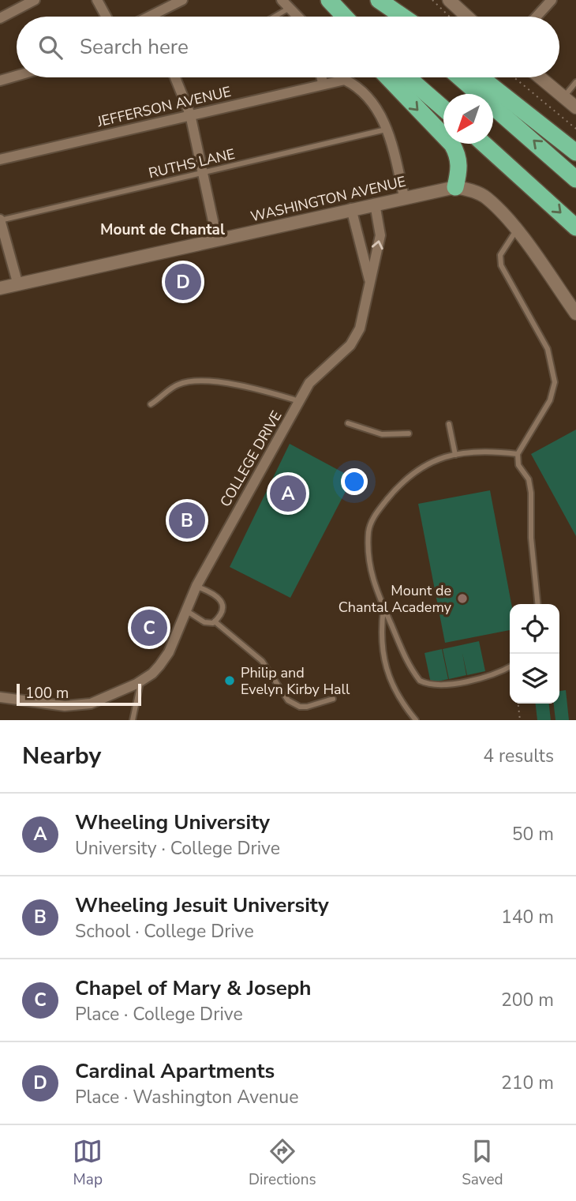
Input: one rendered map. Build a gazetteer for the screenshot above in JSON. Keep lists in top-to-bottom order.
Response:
{
  "streets": {
    "street": ["JEFFERSON AVENUE", "WASHINGTON AVENUE", "COLLEGE DRIVE"],
    "lane": ["RUTHS LANE"]
  },
  "crossings": [
    ["JEFFERSON AVENUE", "RUTHS LANE"],
    ["WASHINGTON AVENUE", "COLLEGE DRIVE"]
  ],
  "districts": ["Mount de Chantal"],
  "places": ["Mount de Chantal Academy", "Philip and Evelyn Kirby Hall"],
  "scale_bar": "100 m",
  "north": "bottom left",
  "page": {
    "search": "Search here",
    "pins": [
      "D",
      "A",
      "B",
      "C"
    ],
    "scale": "100 m",
    "heading": ["Nearby", "4 results"],
    "list": [
      {
        "mark": "A",
        "name": "Wheeling University",
        "note": "University · College Drive",
        "value": "50 m"
      },
      {
        "mark": "B",
        "name": "Wheeling Jesuit University",
        "note": "School · College Drive",
        "value": "140 m"
      },
      {
        "mark": "C",
        "name": "Chapel of Mary & Joseph",
        "note": "Place · College Drive",
        "value": "200 m"
      },
      {
        "mark": "D",
        "name": "Cardinal Apartments",
        "note": "Place · Washington Avenue",
        "value": "210 m"
      }
    ],
    "nav": ["Map", "Directions", "Saved"]
  }
}
